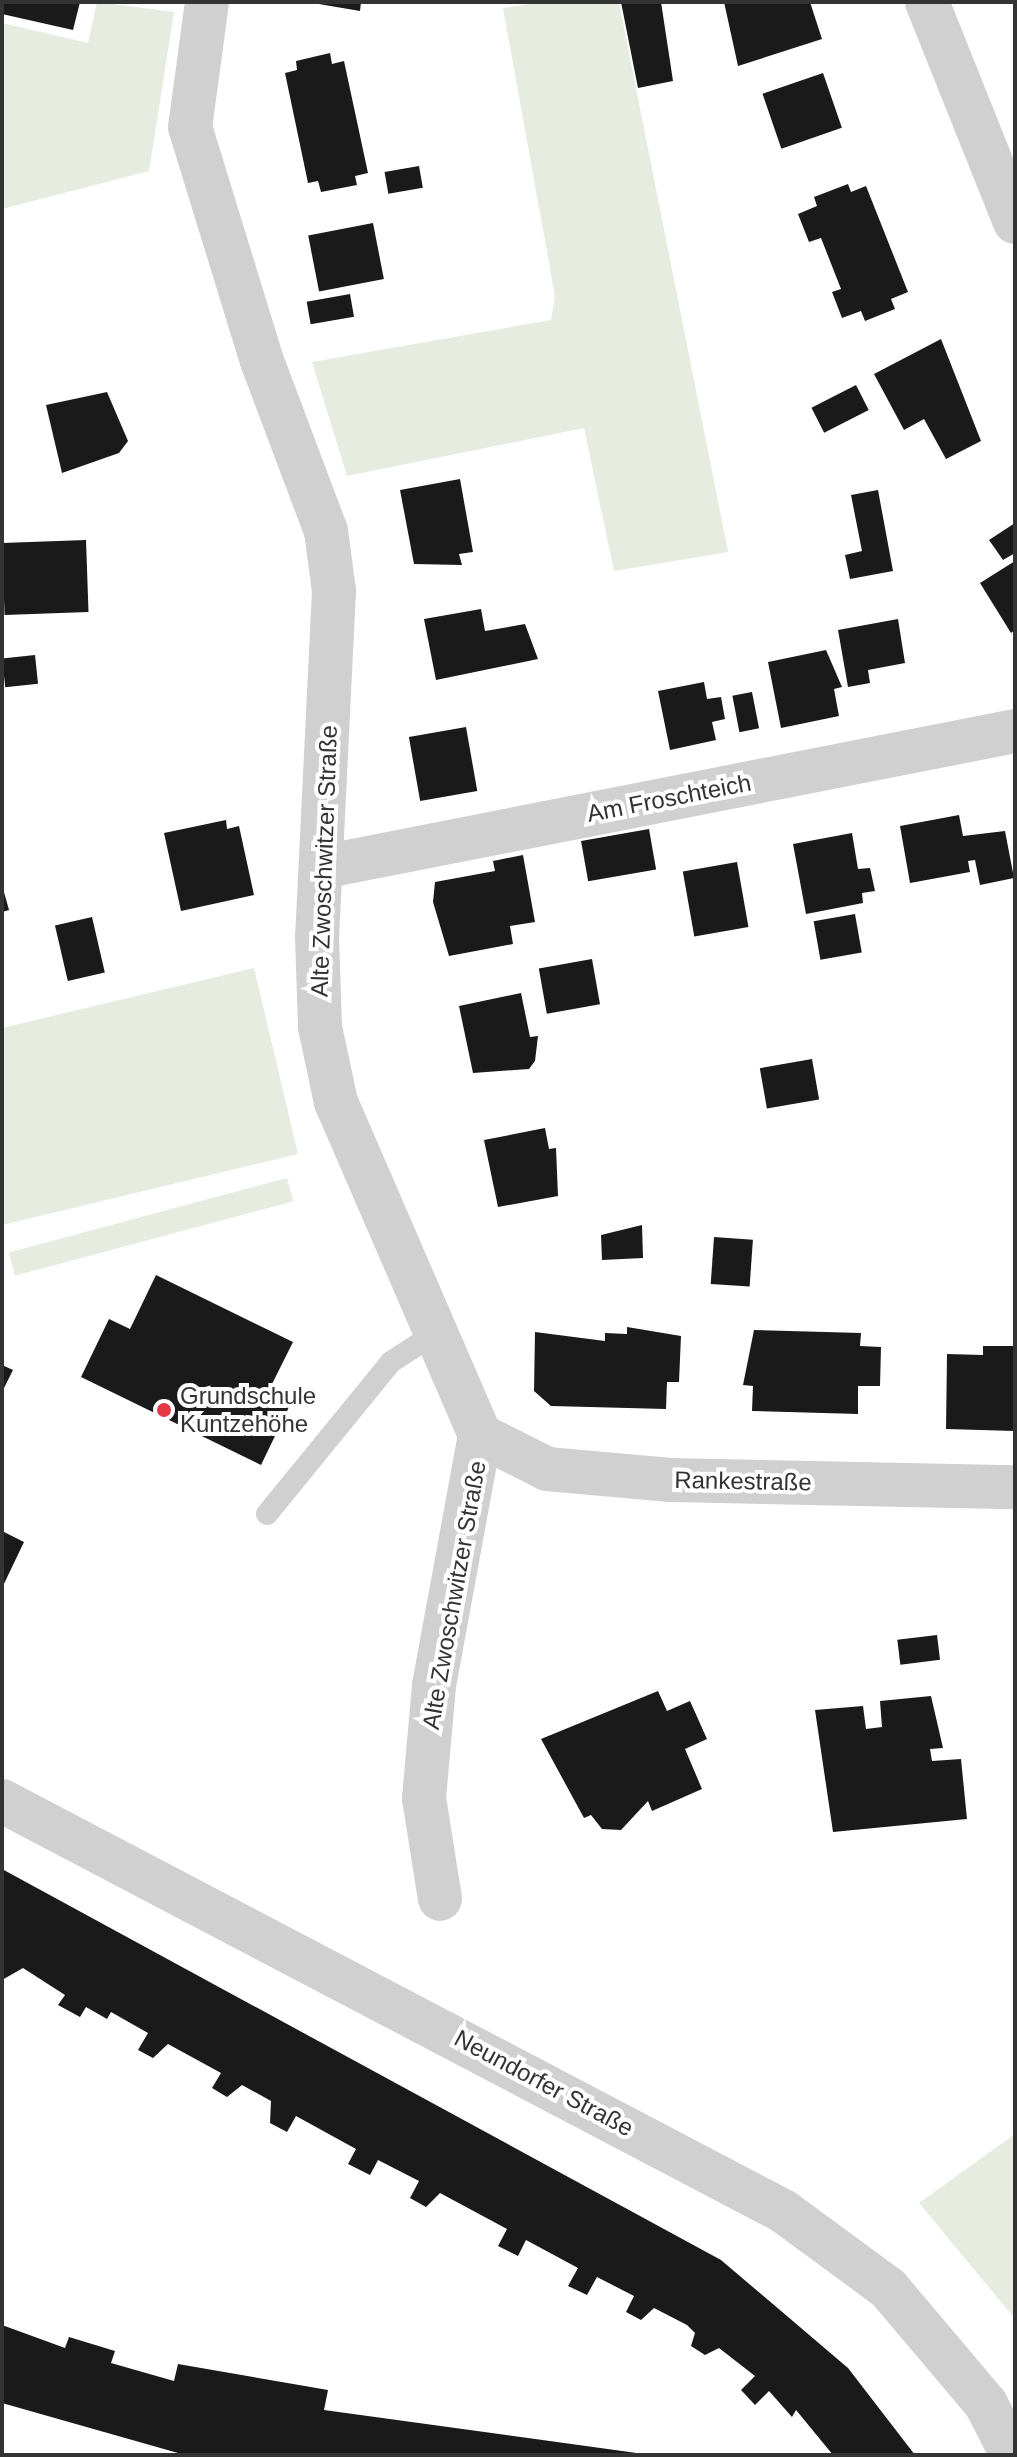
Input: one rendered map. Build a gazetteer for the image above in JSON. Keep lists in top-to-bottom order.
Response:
{
  "streets": {
    "street": [
      "Am Froschteich",
      "Alte Zwoschwitzer Straße",
      "Rankestraße",
      "Neundorfer Straße"
    ]
  },
  "crossings": [
    ["Am Froschteich", "Alte Zwoschwitzer Straße"],
    ["Alte Zwoschwitzer Straße", "Rankestraße"]
  ],
  "places": ["Grundschule Kuntzehöhe"]
}
